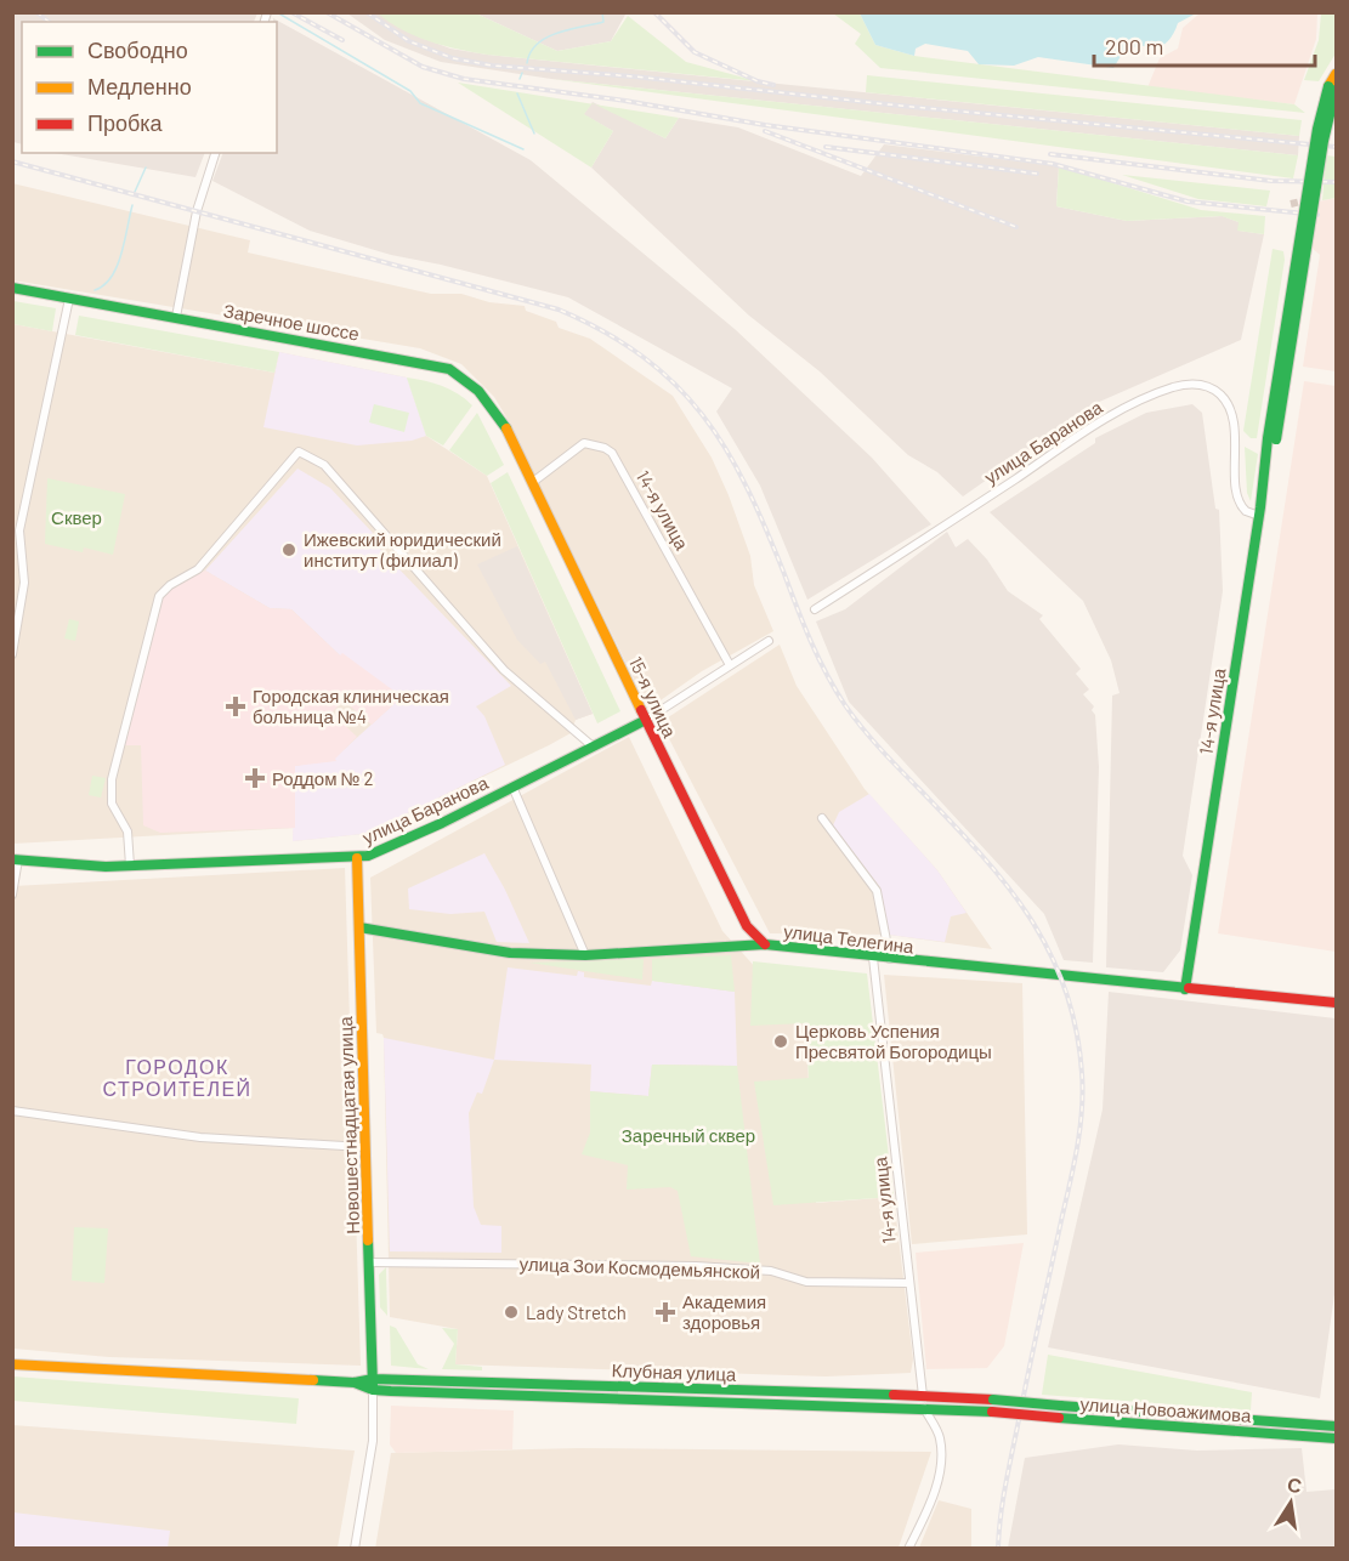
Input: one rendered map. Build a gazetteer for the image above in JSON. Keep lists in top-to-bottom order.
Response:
{
  "streets": {
    "main road": [
      "Заречное шоссе",
      "улица Баранова",
      "14-я улица",
      "15-я улица",
      "улица Телегина",
      "Новошестнадцатая улица",
      "Клубная улица",
      "улица Новоажимова"
    ],
    "street": ["улица Зои Космодемьянской"]
  },
  "crossings": [
    ["Заречное шоссе", "15-я улица"],
    ["улица Баранова", "14-я улица"],
    ["улица Баранова", "15-я улица"],
    ["улица Баранова", "Новошестнадцатая улица"],
    ["14-я улица", "15-я улица"],
    ["14-я улица", "улица Телегина"],
    ["14-я улица", "улица Зои Космодемьянской"],
    ["14-я улица", "Клубная улица"],
    ["15-я улица", "улица Телегина"],
    ["улица Телегина", "Новошестнадцатая улица"],
    ["Новошестнадцатая улица", "улица Зои Космодемьянской"],
    ["Новошестнадцатая улица", "Клубная улица"],
    ["Клубная улица", "улица Новоажимова"]
  ],
  "districts": ["ГОРОДОК СТРОИТЕЛЕЙ"],
  "parks": ["Сквер", "Заречный сквер"],
  "places": {
    "other": ["Ижевский юридический институт (филиал)", "Церковь Успения Пресвятой Богородицы", "Lady Stretch"],
    "health": ["Городская клиническая больница №4", "Роддом № 2", "Академия здоровья"]
  },
  "legend": ["Свободно", "Медленно", "Пробка"],
  "scale_bar": "200 m",
  "north": "top"
}
